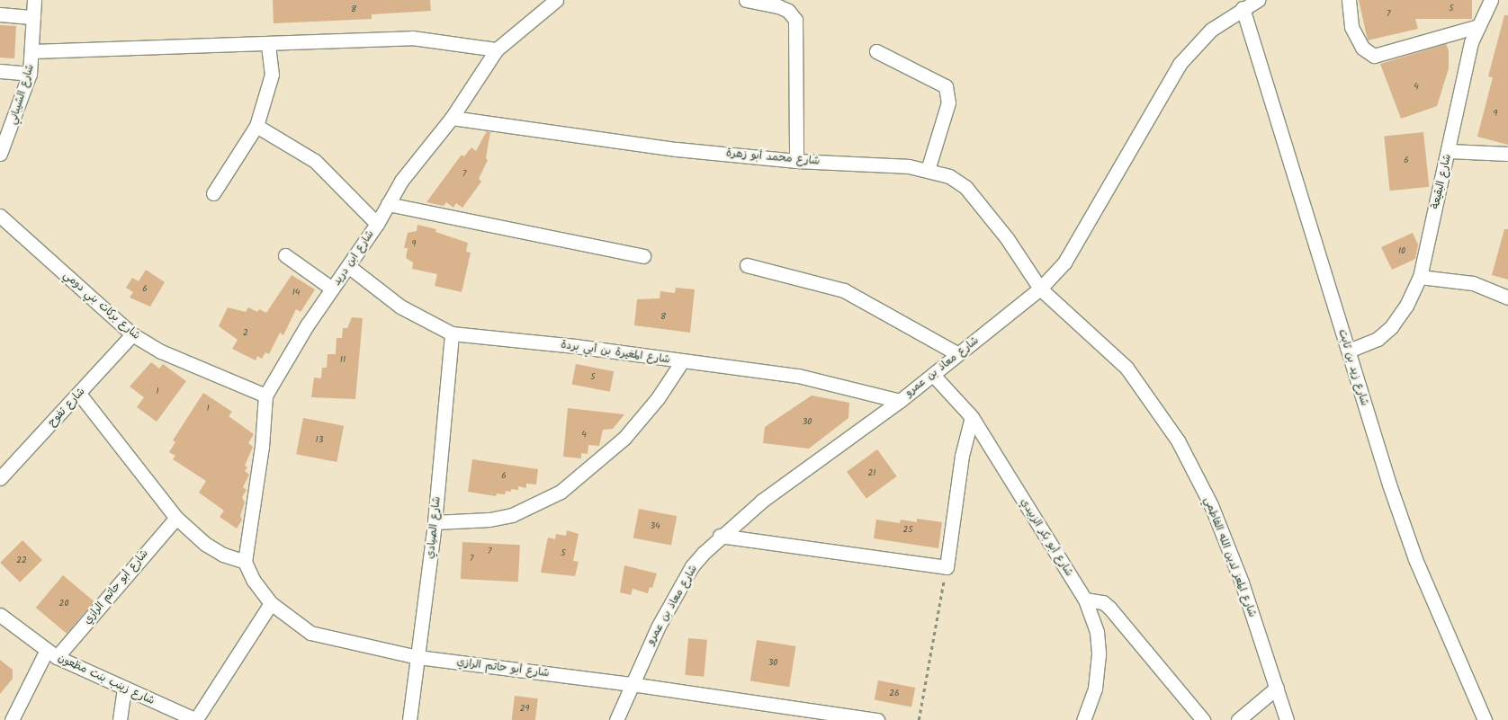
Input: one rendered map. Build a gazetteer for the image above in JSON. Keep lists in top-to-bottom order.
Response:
{
  "streets": {
    "street": [
      "شارع الشيباني",
      "شارع محمد أبو زهرة",
      "شارع البقيعة",
      "شارع ابن دريد",
      "شارع بركات بني دومي",
      "شارع المغيرة بن أبي بردة",
      "شارع معاذ بن عمرو",
      "شارع زيد بن ثابت",
      "شارع تفوح",
      "شارع الصيادي",
      "شارع أبو بكر الزبيدي",
      "شارع المعز لدين الله الفاطمي",
      "شارع أبو حاتم الرازي",
      "شارع زينب بنت مظعون"
    ]
  },
  "crossings": [
    ["شارع محمد أبو زهرة", "شارع ابن دريد"],
    ["شارع محمد أبو زهرة", "شارع معاذ بن عمرو"],
    ["شارع محمد أبو زهرة", "شارع المعز لدين الله الفاطمي"],
    ["شارع البقيعة", "شارع زيد بن ثابت"],
    ["شارع ابن دريد", "شارع بركات بني دومي"],
    ["شارع ابن دريد", "شارع المغيرة بن أبي بردة"],
    ["شارع ابن دريد", "شارع أبو حاتم الرازي"],
    ["شارع بركات بني دومي", "شارع تفوح"],
    ["شارع المغيرة بن أبي بردة", "شارع معاذ بن عمرو"],
    ["شارع المغيرة بن أبي بردة", "شارع الصيادي"],
    ["شارع معاذ بن عمرو", "شارع زيد بن ثابت"],
    ["شارع معاذ بن عمرو", "شارع أبو بكر الزبيدي"],
    ["شارع معاذ بن عمرو", "شارع المعز لدين الله الفاطمي"],
    ["شارع معاذ بن عمرو", "شارع أبو حاتم الرازي"],
    ["شارع الصيادي", "شارع أبو حاتم الرازي"],
    ["شارع أبو حاتم الرازي", "شارع زينب بنت مظعون"]
  ],
  "house_numbers": [
    "5",
    "8",
    "7",
    "4",
    "9",
    "6",
    "7",
    "9",
    "10",
    "6",
    "14",
    "8",
    "2",
    "11",
    "5",
    "1",
    "1",
    "30",
    "4",
    "13",
    "21",
    "6",
    "34",
    "25",
    "7",
    "5",
    "7",
    "22",
    "20",
    "30",
    "26",
    "29"
  ]
}
